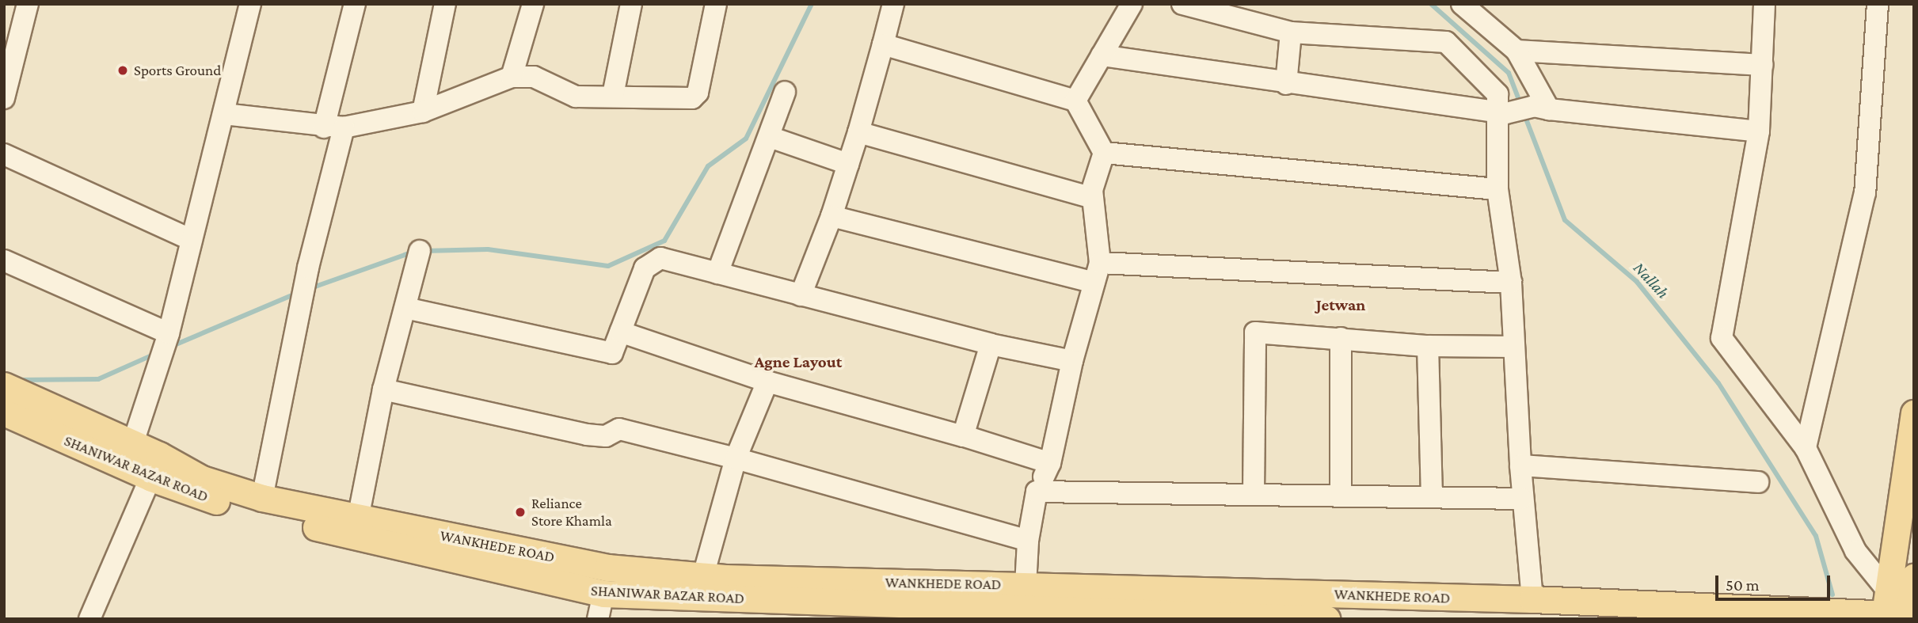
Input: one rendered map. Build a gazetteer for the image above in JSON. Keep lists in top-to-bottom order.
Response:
{
  "streets": {
    "main road": ["SHANIWAR BAZAR ROAD", "WANKHEDE ROAD"]
  },
  "crossings": [
    ["SHANIWAR BAZAR ROAD", "WANKHEDE ROAD"]
  ],
  "districts": ["Jetwan", "Agne Layout"],
  "water": ["Nallah"],
  "places": ["Sports Ground", "Reliance Store Khamla"],
  "scale_bar": "50 m"
}
